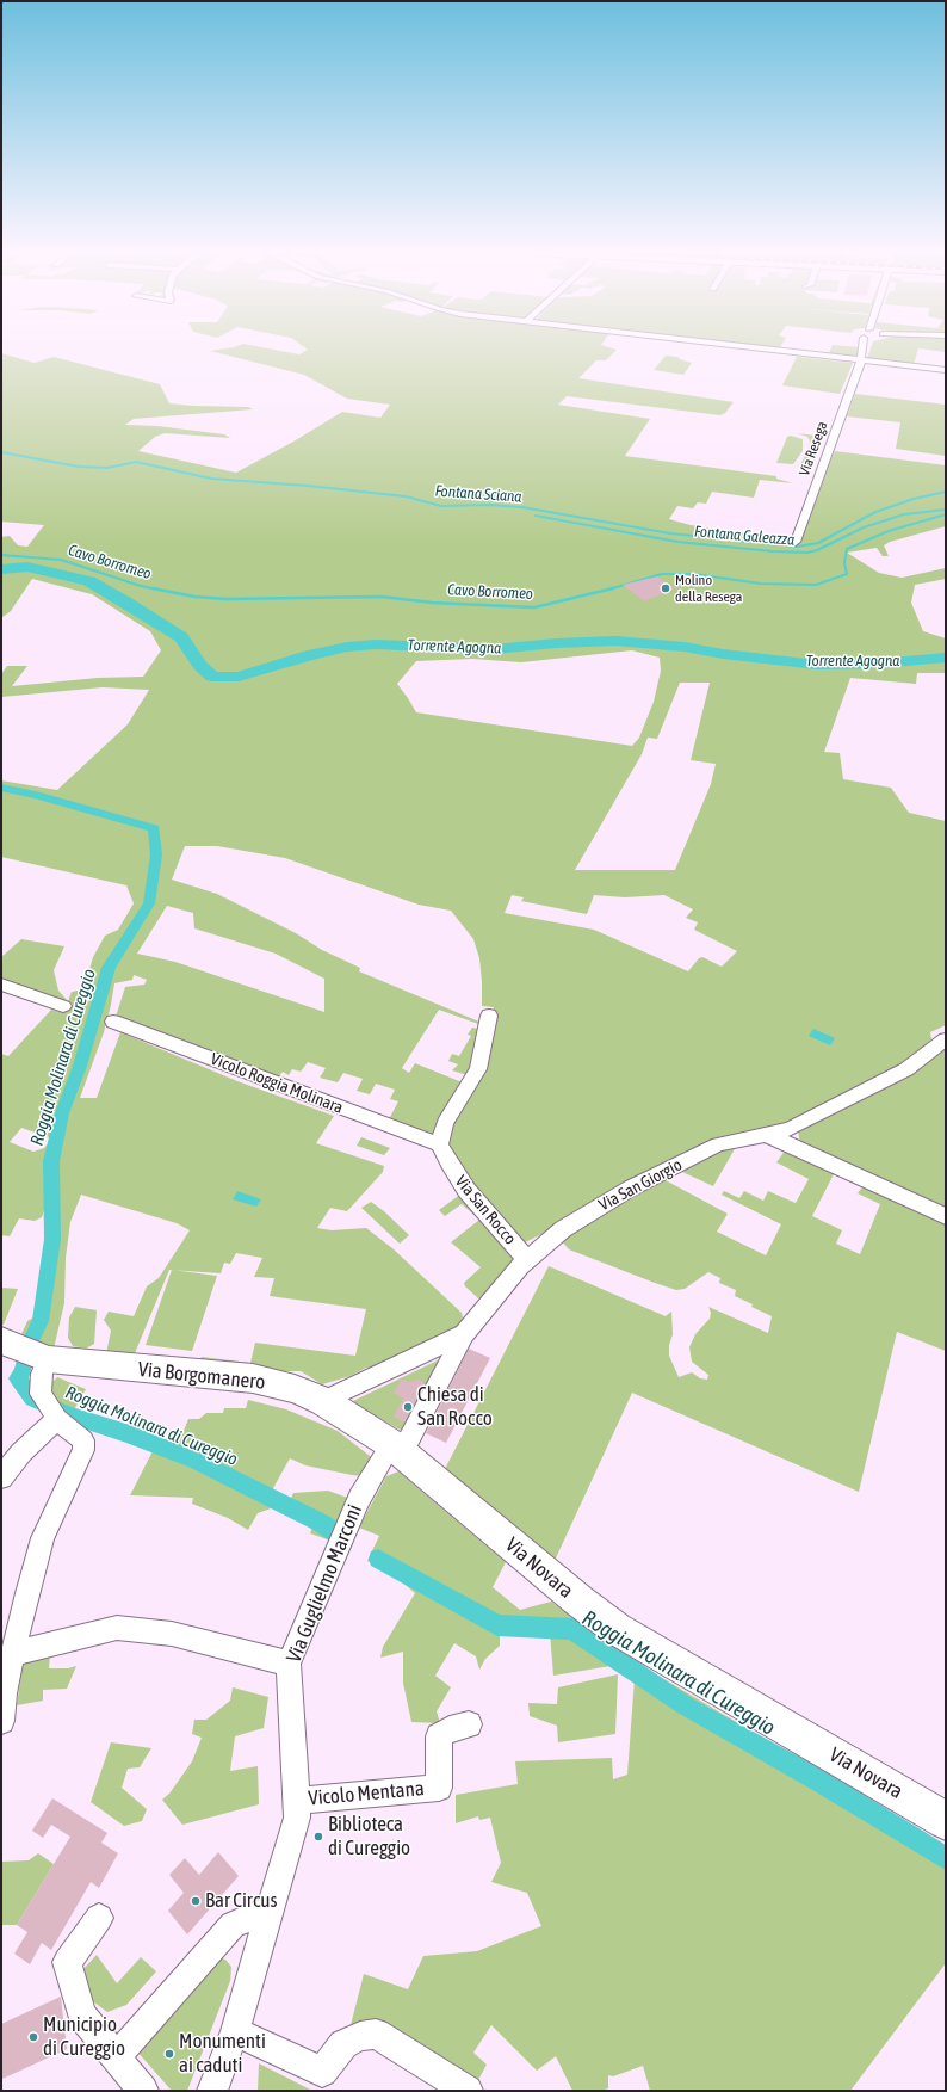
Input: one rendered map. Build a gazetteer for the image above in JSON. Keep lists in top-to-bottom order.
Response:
{
  "streets": {
    "main road": ["Via Borgomanero", "Via Novara"],
    "street": [
      "Via Resega",
      "Vicolo Roggia Molinara",
      "Via San Giorgio",
      "Via San Rocco",
      "Via Guglielmo Marconi",
      "Vicolo Mentana"
    ]
  },
  "crossings": [
    ["Vicolo Roggia Molinara", "Via San Rocco"],
    ["Via San Giorgio", "Via San Rocco"],
    ["Via San Rocco", "Via Borgomanero"],
    ["Via San Rocco", "Via Novara"],
    ["Via San Rocco", "Via Guglielmo Marconi"],
    ["Via Borgomanero", "Via Novara"],
    ["Via Borgomanero", "Via Guglielmo Marconi"],
    ["Via Novara", "Via Guglielmo Marconi"],
    ["Via Guglielmo Marconi", "Vicolo Mentana"]
  ],
  "water": [
    "Fontana Sciana",
    "Fontana Galeazza",
    "Cavo Borromeo",
    "Torrente Agogna",
    "Roggia Molinara di Cureggio"
  ],
  "places": [
    "Molino della Resega",
    "Chiesa di San Rocco",
    "Biblioteca di Cureggio",
    "Bar Circus",
    "Municipio di Cureggio",
    "Monumenti ai caduti"
  ]
}
